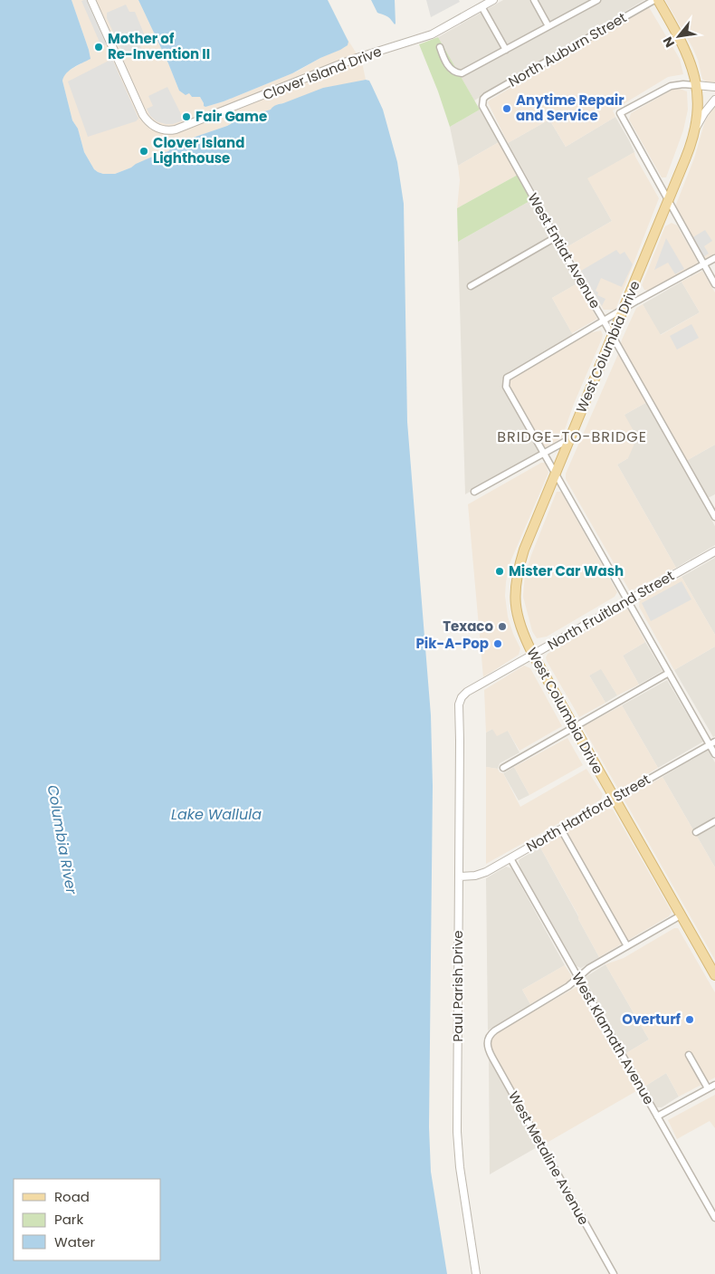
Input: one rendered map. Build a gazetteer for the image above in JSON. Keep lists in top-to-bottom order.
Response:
{
  "streets": {
    "main road": ["West Columbia Drive"],
    "street": [
      "North Auburn Street",
      "Clover Island Drive",
      "West Entiat Avenue",
      "North Fruitland Street",
      "North Hartford Street",
      "Paul Parish Drive",
      "West Klamath Avenue",
      "West Metaline Avenue"
    ]
  },
  "crossings": [
    ["North Auburn Street", "West Entiat Avenue"],
    ["West Entiat Avenue", "West Columbia Drive"],
    ["West Columbia Drive", "North Fruitland Street"],
    ["West Columbia Drive", "North Hartford Street"],
    ["North Fruitland Street", "Paul Parish Drive"],
    ["North Hartford Street", "Paul Parish Drive"],
    ["North Hartford Street", "West Klamath Avenue"],
    ["West Klamath Avenue", "West Metaline Avenue"]
  ],
  "districts": ["BRIDGE-TO-BRIDGE"],
  "water": ["Lake Wallula", "Columbia River"],
  "places": [
    "Mother of Re-Invention II",
    "Anytime Repair and Service",
    "Fair Game",
    "Clover Island Lighthouse",
    "Mister Car Wash",
    "Texaco",
    "Pik-A-Pop",
    "Overturf"
  ],
  "legend": ["Road", "Park", "Water"],
  "north": "bottom left"
}
